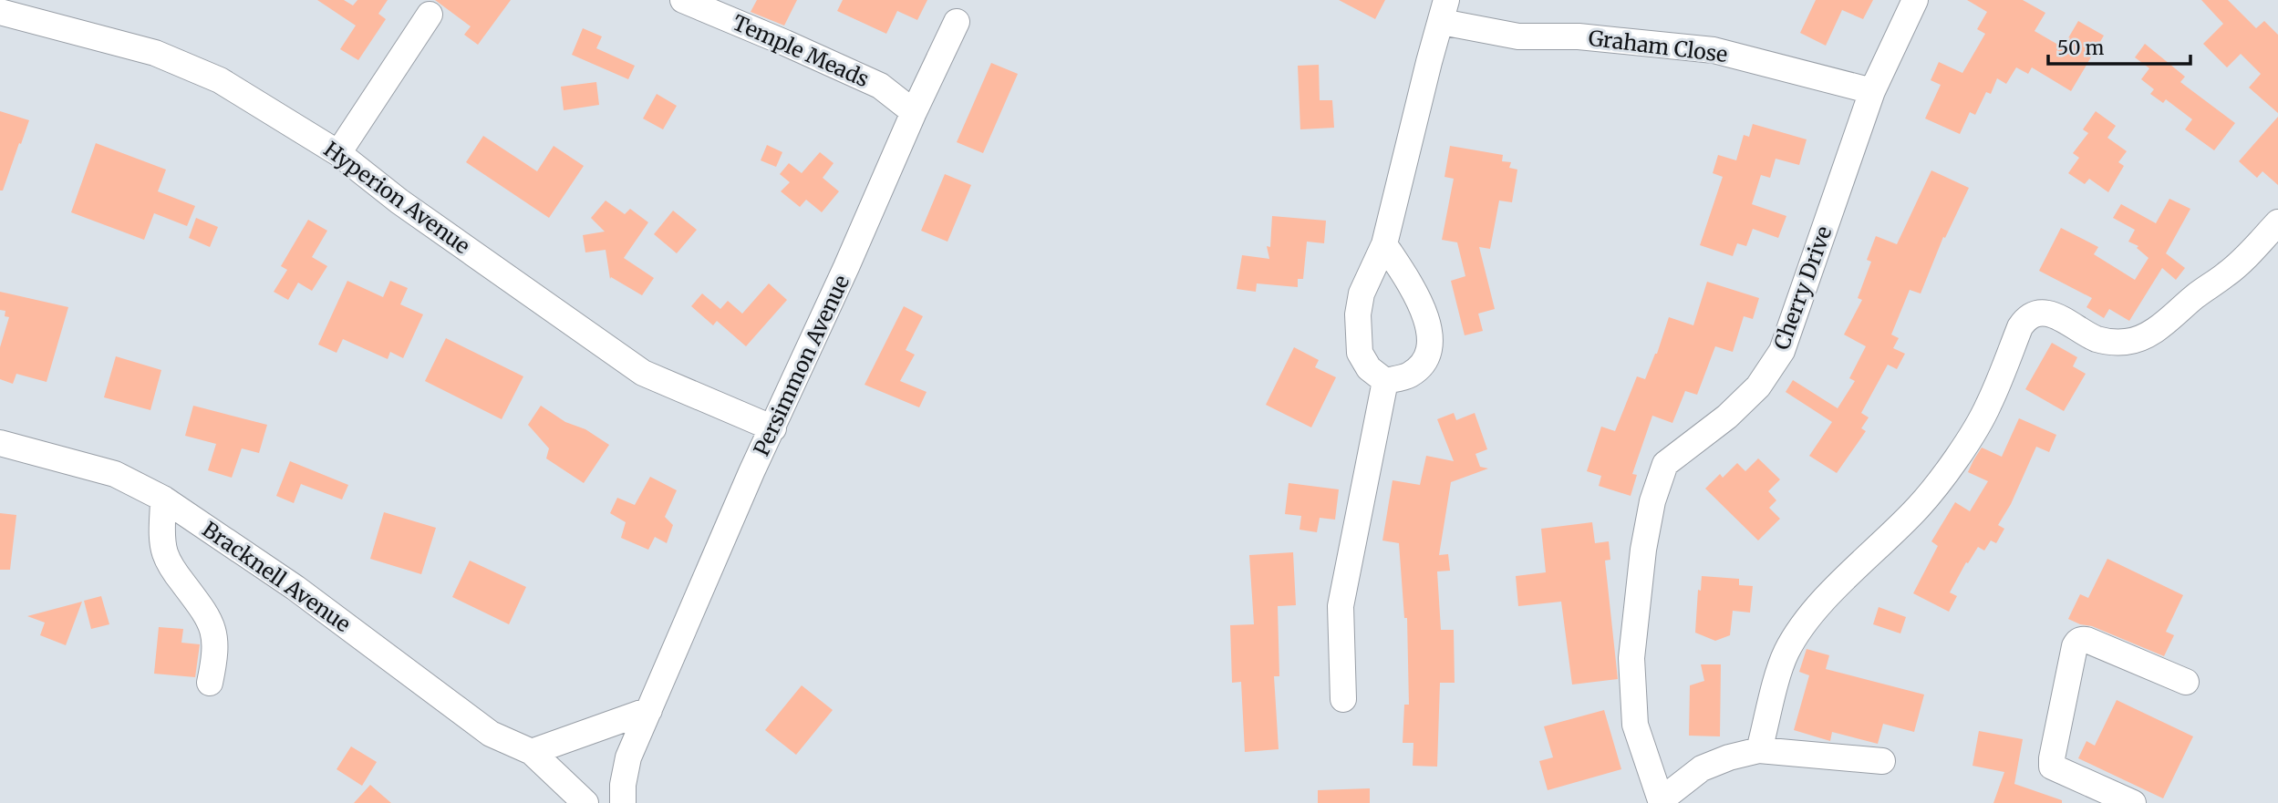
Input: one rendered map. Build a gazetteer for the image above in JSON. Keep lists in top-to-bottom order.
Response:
{
  "streets": {
    "street": [
      "Graham Close",
      "Temple Meads",
      "Hyperion Avenue",
      "Cherry Drive",
      "Persimmon Avenue",
      "Bracknell Avenue"
    ]
  },
  "crossings": [
    ["Graham Close", "Cherry Drive"],
    ["Temple Meads", "Persimmon Avenue"],
    ["Hyperion Avenue", "Persimmon Avenue"]
  ],
  "scale_bar": "50 m"
}
